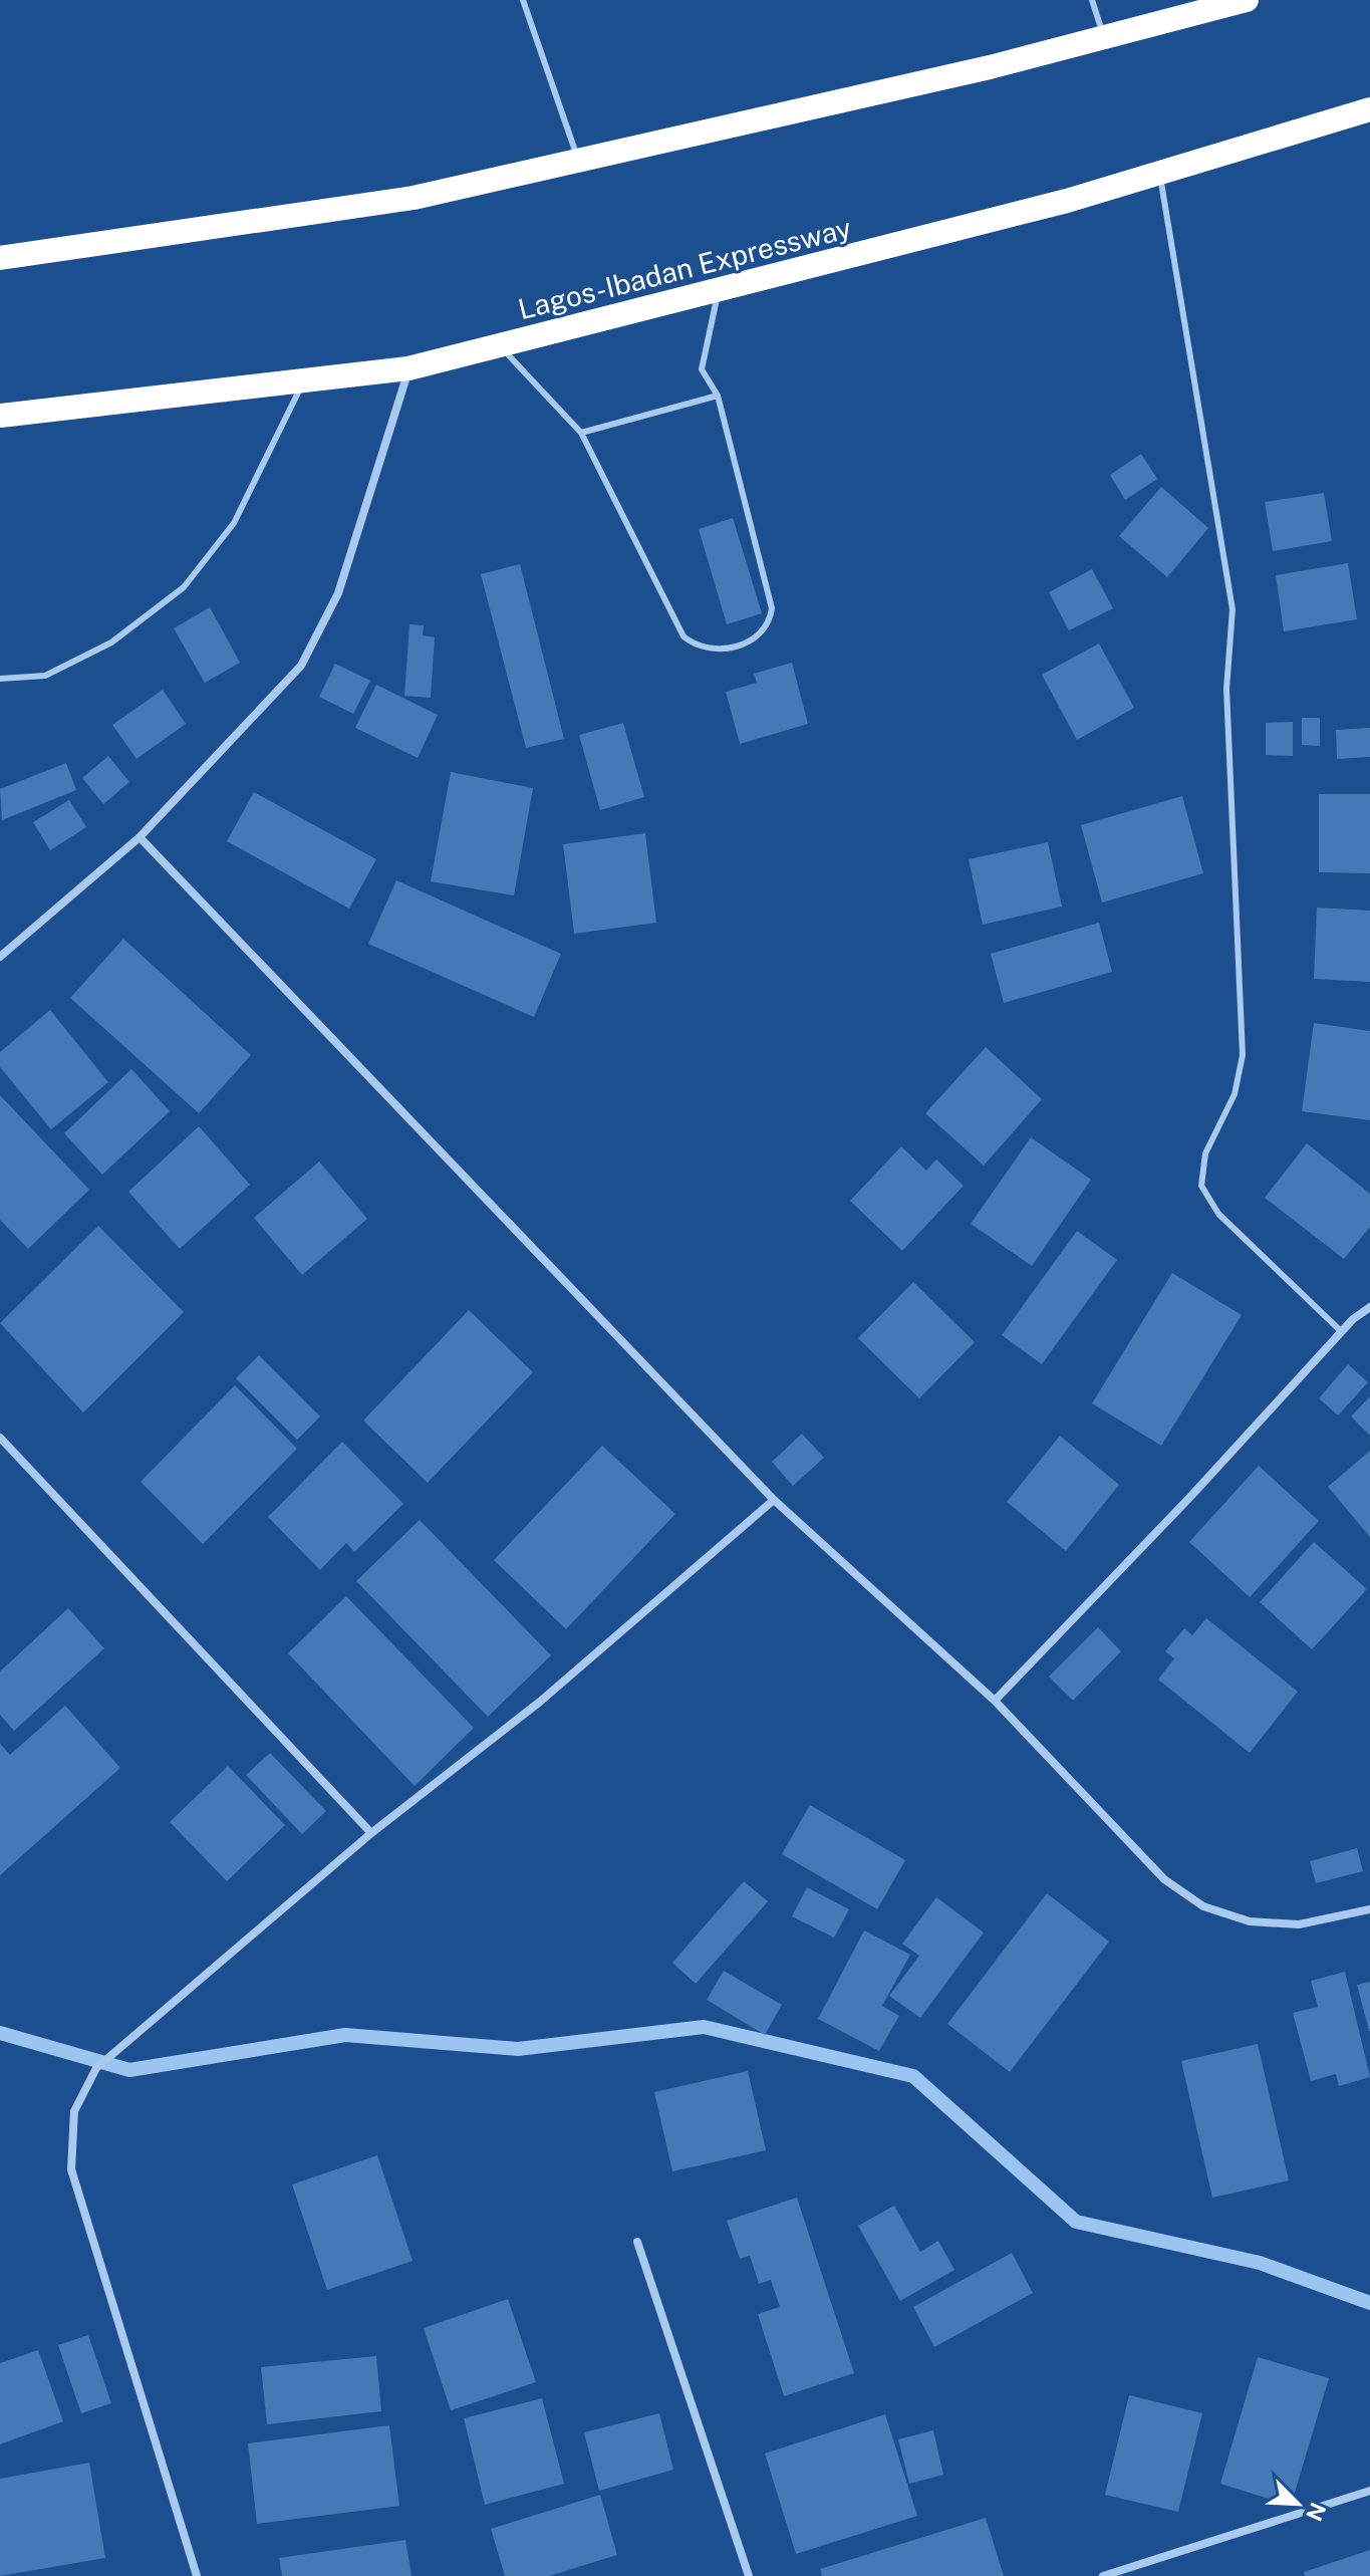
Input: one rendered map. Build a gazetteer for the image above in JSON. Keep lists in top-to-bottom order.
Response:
{
  "streets": {
    "highway": ["Lagos-Ibadan Expressway"]
  },
  "north": "bottom right"
}
